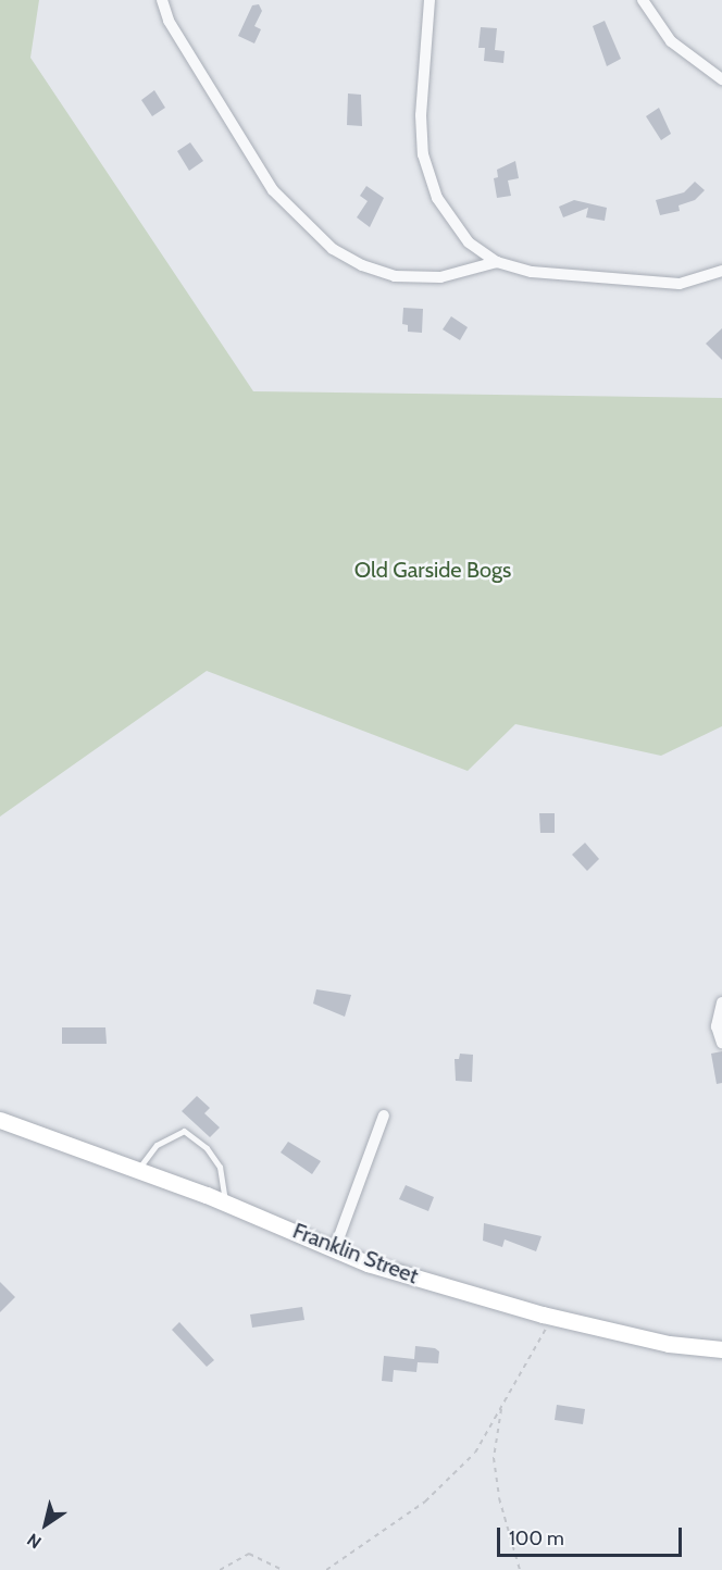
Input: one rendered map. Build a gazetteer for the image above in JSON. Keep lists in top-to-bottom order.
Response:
{
  "streets": {
    "street": ["Franklin Street"]
  },
  "parks": ["Old Garside Bogs"],
  "scale_bar": "100 m",
  "north": "bottom left"
}
